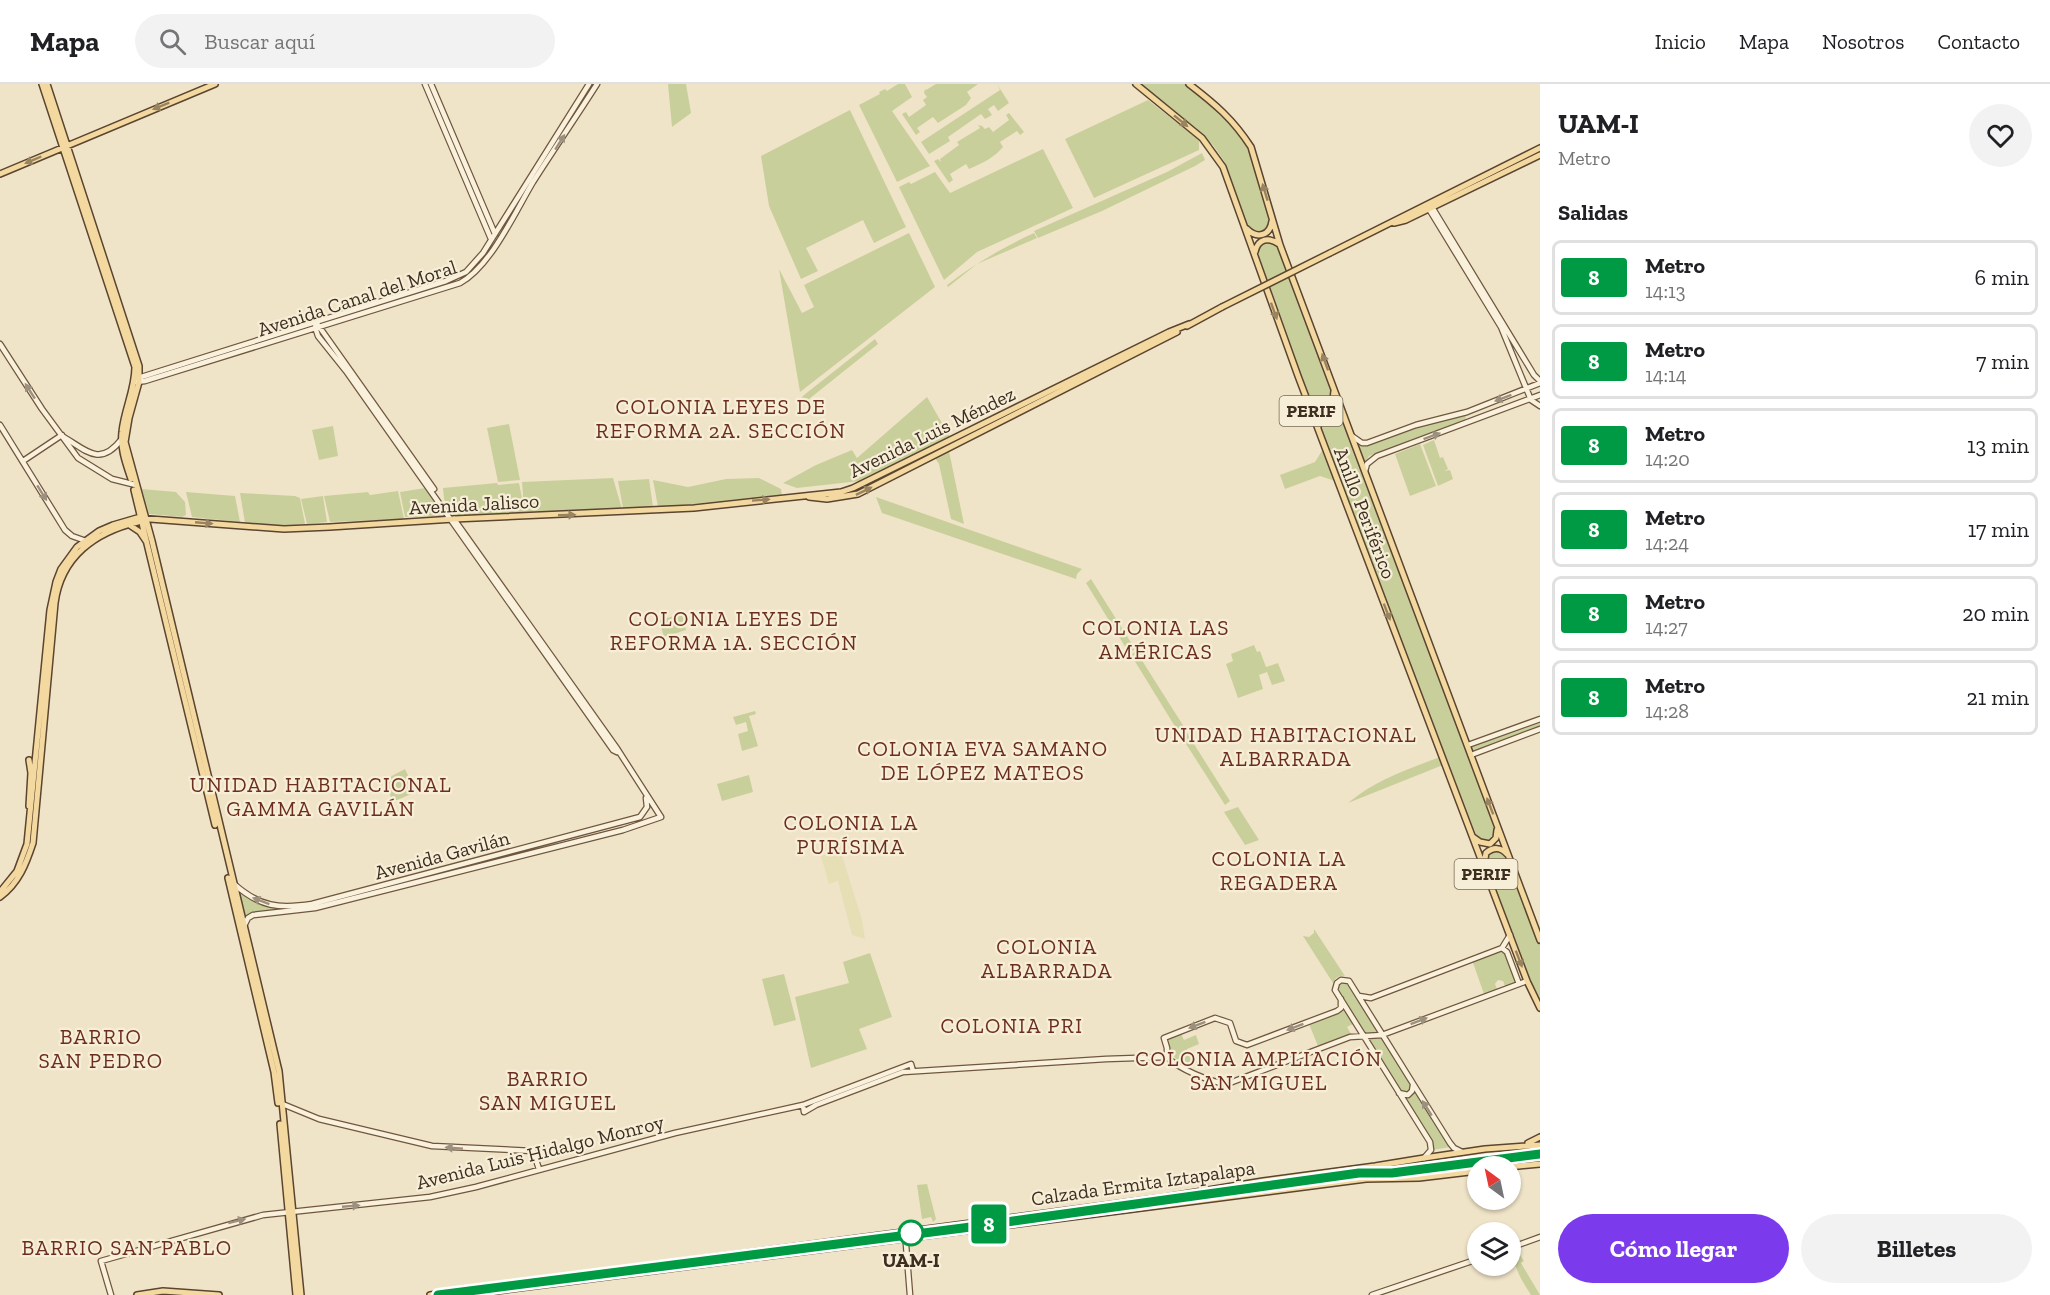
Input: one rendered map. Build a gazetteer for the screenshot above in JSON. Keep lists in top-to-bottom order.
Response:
{
  "streets": {
    "main road": [
      "PERIF",
      "Avenida Luis Méndez",
      "Avenida Jalisco",
      "Anillo Periférico",
      "Calzada Ermita Iztapalapa"
    ],
    "street": ["Avenida Canal del Moral", "Avenida Gavilán", "Avenida Luis Hidalgo Monroy"]
  },
  "crossings": [
    ["PERIF", "Anillo Periférico"],
    ["Avenida Luis Méndez", "Avenida Jalisco"]
  ],
  "one_way": ["Avenida Jalisco", "Avenida Luis Hidalgo Monroy"],
  "districts": [
    "COLONIA LEYES DE REFORMA 2A. SECCIÓN",
    "COLONIA LEYES DE REFORMA 1A. SECCIÓN",
    "COLONIA LAS AMÉRICAS",
    "UNIDAD HABITACIONAL ALBARRADA",
    "COLONIA EVA SAMANO DE LÓPEZ MATEOS",
    "UNIDAD HABITACIONAL GAMMA GAVILÁN",
    "COLONIA LA PURÍSIMA",
    "COLONIA LA REGADERA",
    "COLONIA ALBARRADA",
    "COLONIA PRI",
    "BARRIO SAN PEDRO",
    "COLONIA AMPLIACIÓN SAN MIGUEL",
    "BARRIO SAN MIGUEL",
    "BARRIO SAN PABLO"
  ],
  "places": ["UAM-I"],
  "lines": ["metro line 8"],
  "north": "top left",
  "page": {
    "header": "Mapa",
    "search": "Buscar aquí",
    "nav": [
      "Inicio",
      "Mapa",
      "Nosotros",
      "Contacto"
    ],
    "on_map": "8",
    "heading": [
      ["UAM-I", "Metro"],
      "Salidas"
    ],
    "list": [
      {
        "mark": "8",
        "name": "Metro",
        "note": "14:13",
        "value": "6 min"
      },
      {
        "mark": "8",
        "name": "Metro",
        "note": "14:14",
        "value": "7 min"
      },
      {
        "mark": "8",
        "name": "Metro",
        "note": "14:20",
        "value": "13 min"
      },
      {
        "mark": "8",
        "name": "Metro",
        "note": "14:24",
        "value": "17 min"
      },
      {
        "mark": "8",
        "name": "Metro",
        "note": "14:27",
        "value": "20 min"
      },
      {
        "mark": "8",
        "name": "Metro",
        "note": "14:28",
        "value": "21 min"
      }
    ],
    "buttons": ["Cómo llegar", "Billetes"]
  }
}
